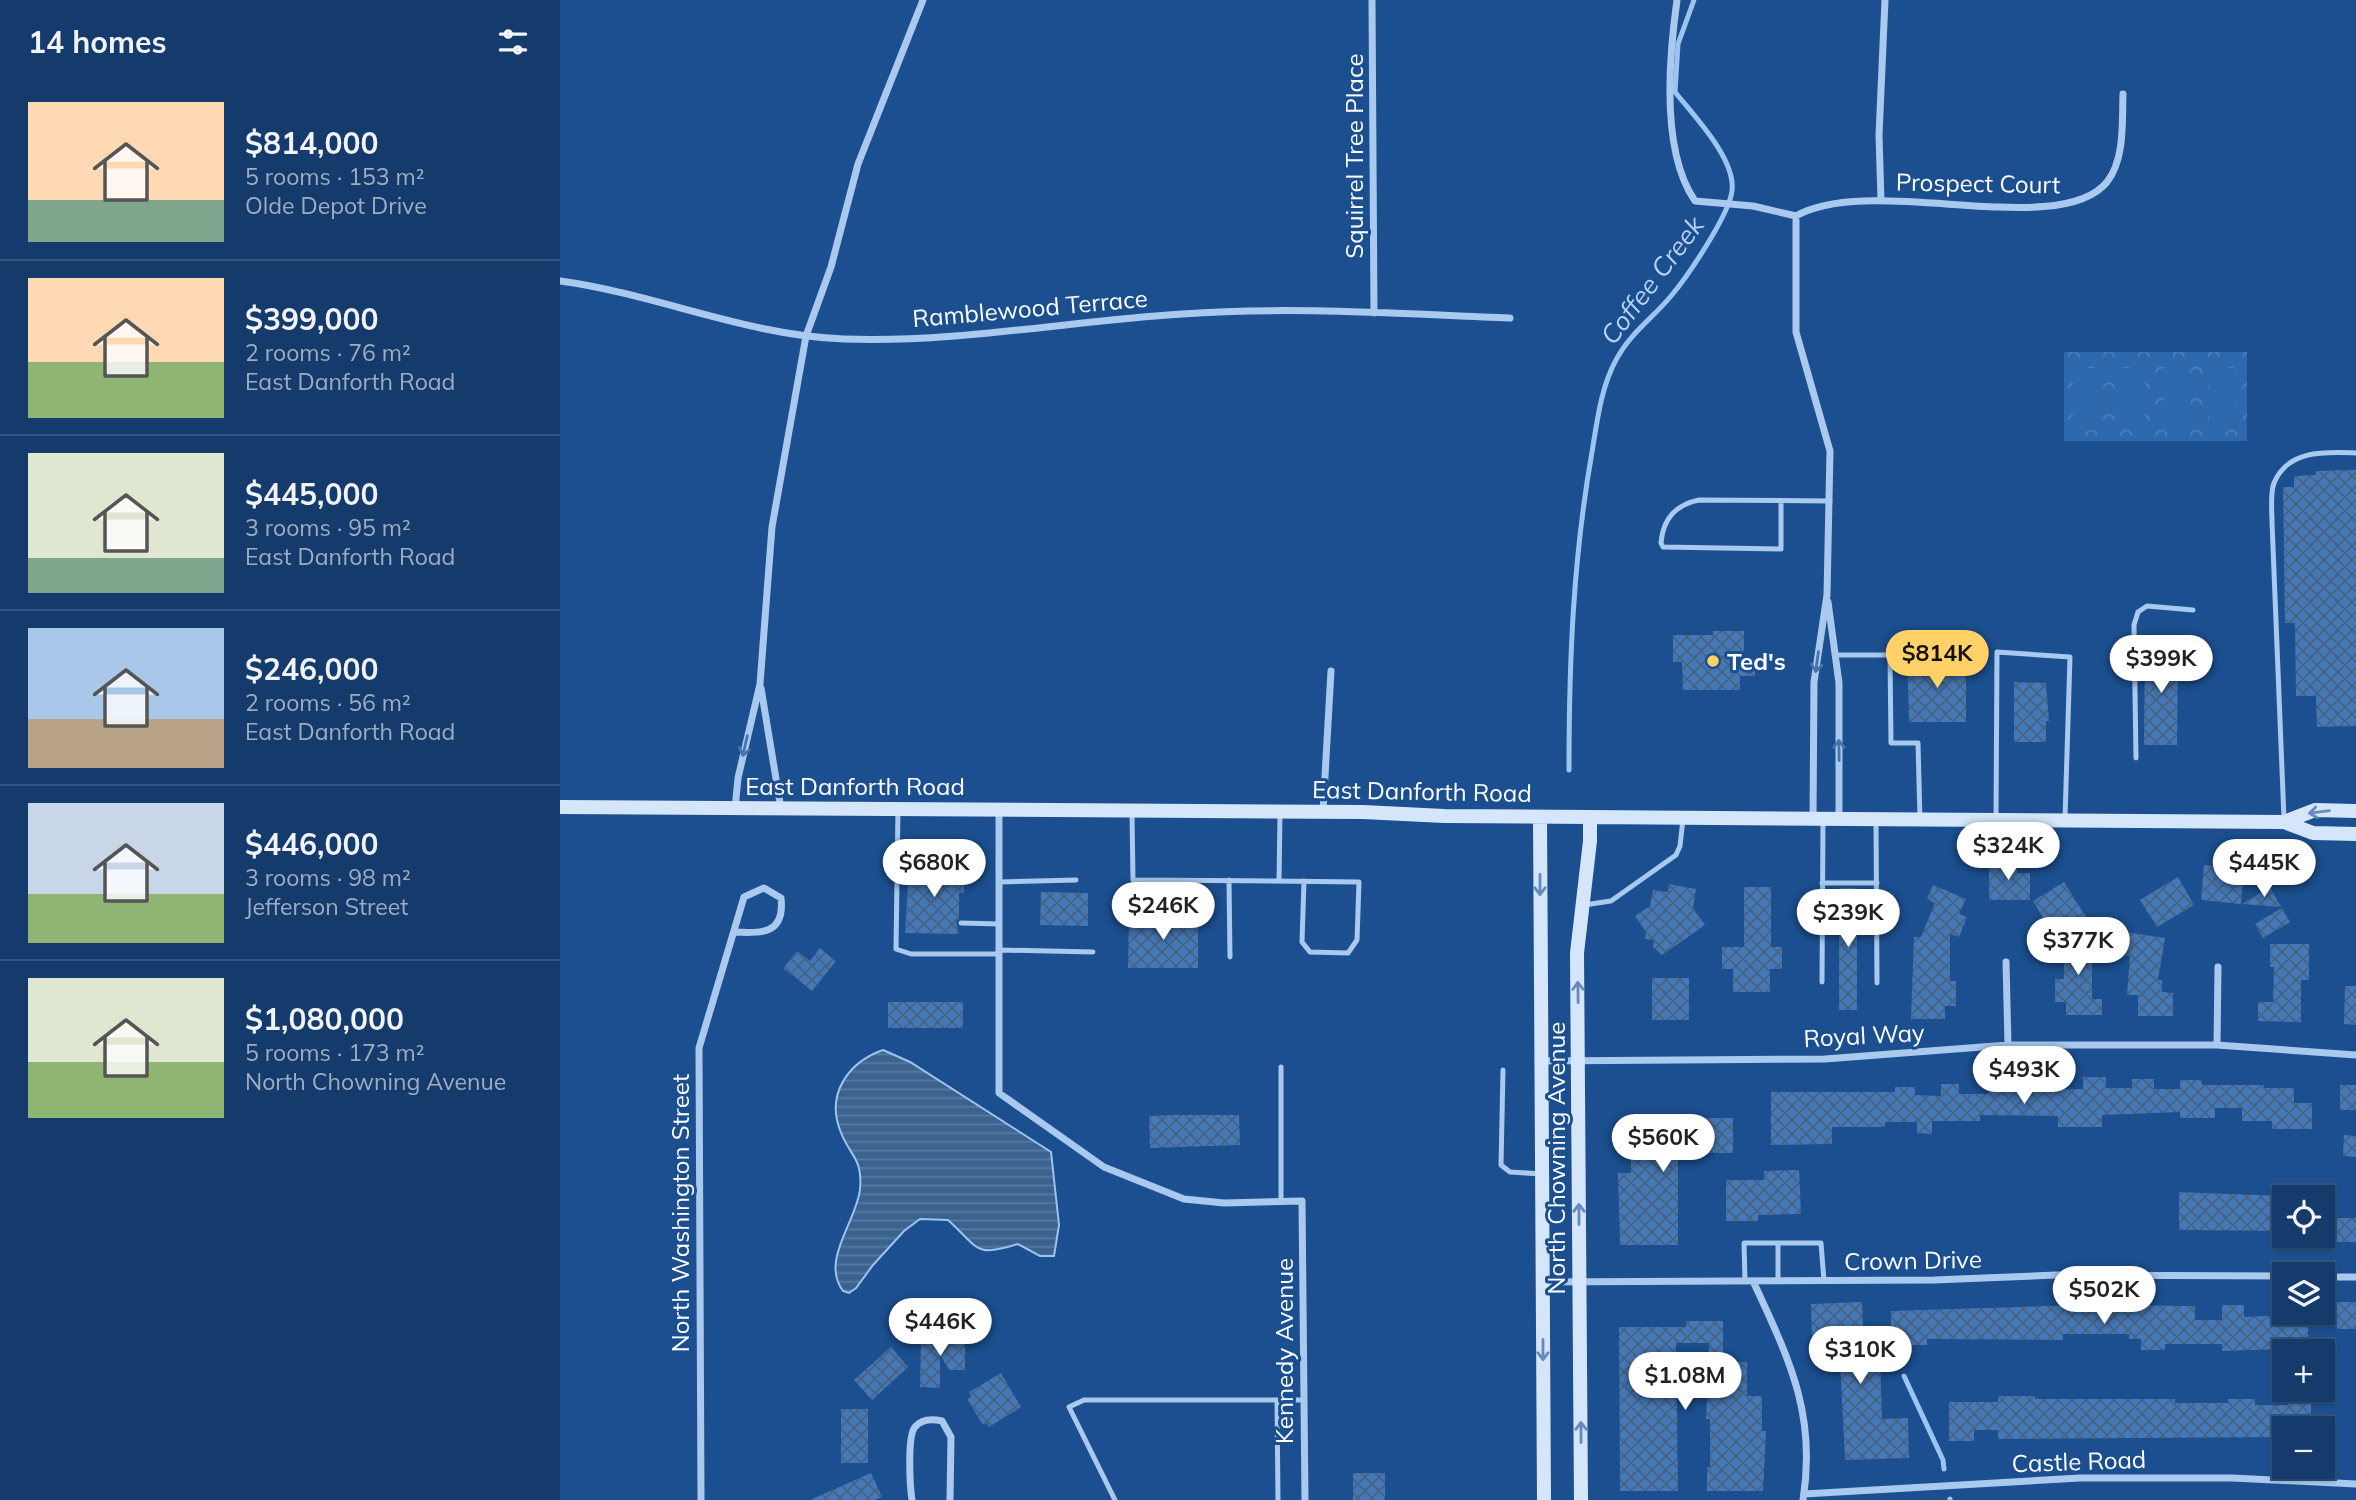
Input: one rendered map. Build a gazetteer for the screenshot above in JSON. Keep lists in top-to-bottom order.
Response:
{
  "streets": {
    "main road": ["East Danforth Road", "North Chowning Avenue"],
    "street": [
      "Squirrel Tree Place",
      "Prospect Court",
      "Ramblewood Terrace",
      "Royal Way",
      "North Washington Street",
      "Crown Drive",
      "Kennedy Avenue",
      "Castle Road"
    ]
  },
  "crossings": [
    ["Squirrel Tree Place", "Ramblewood Terrace"],
    ["East Danforth Road", "North Chowning Avenue"],
    ["Royal Way", "North Chowning Avenue"],
    ["North Chowning Avenue", "Crown Drive"]
  ],
  "water": ["Coffee Creek"],
  "places": ["Ted's"],
  "page": {
    "heading": "14 homes",
    "list": [
      {
        "name": "$814,000",
        "note": "5 rooms · 153 m² · Olde Depot Drive"
      },
      {
        "name": "$399,000",
        "note": "2 rooms · 76 m² · East Danforth Road"
      },
      {
        "name": "$445,000",
        "note": "3 rooms · 95 m² · East Danforth Road"
      },
      {
        "name": "$246,000",
        "note": "2 rooms · 56 m² · East Danforth Road"
      },
      {
        "name": "$446,000",
        "note": "3 rooms · 98 m² · Jefferson Street"
      },
      {
        "name": "$1,080,000",
        "note": "5 rooms · 173 m² · North Chowning Avenue"
      }
    ],
    "price": [
      "$814K",
      "$399K",
      "$324K",
      "$680K",
      "$445K",
      "$246K",
      "$239K",
      "$377K",
      "$493K",
      "$560K",
      "$502K",
      "$446K",
      "$310K",
      "$1.08M"
    ],
    "map_buttons": ["+", "−"]
  }
}
